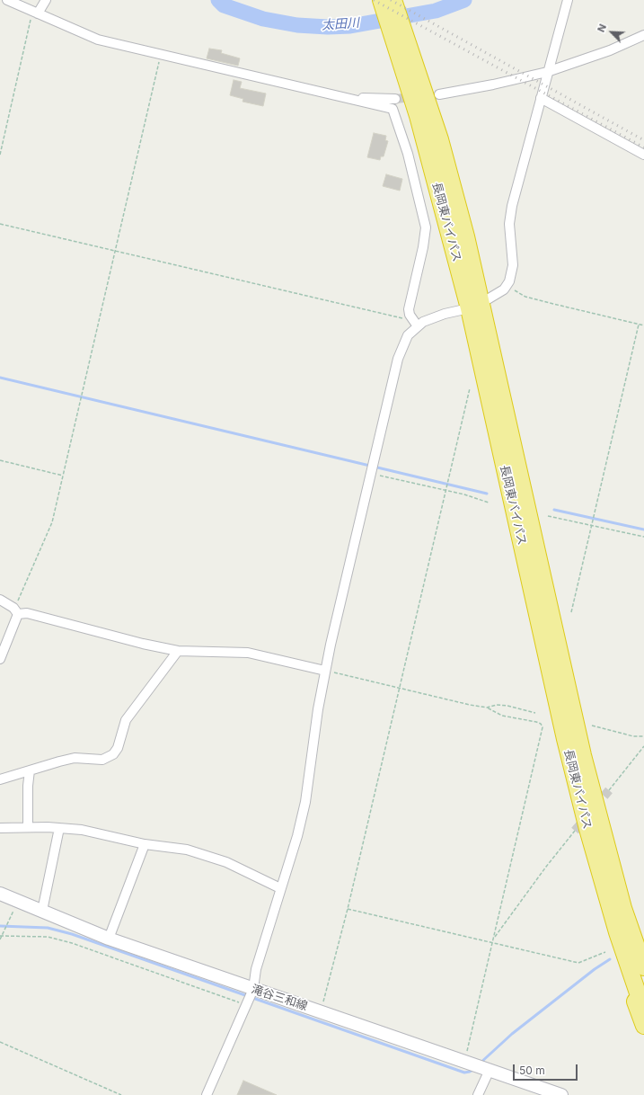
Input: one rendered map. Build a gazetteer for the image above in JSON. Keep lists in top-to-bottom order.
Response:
{
  "streets": {
    "highway": ["長岡東バイパス"],
    "main road": ["滝谷三和線"]
  },
  "water": ["太田川"],
  "scale_bar": "50 m",
  "north": "top left"
}
